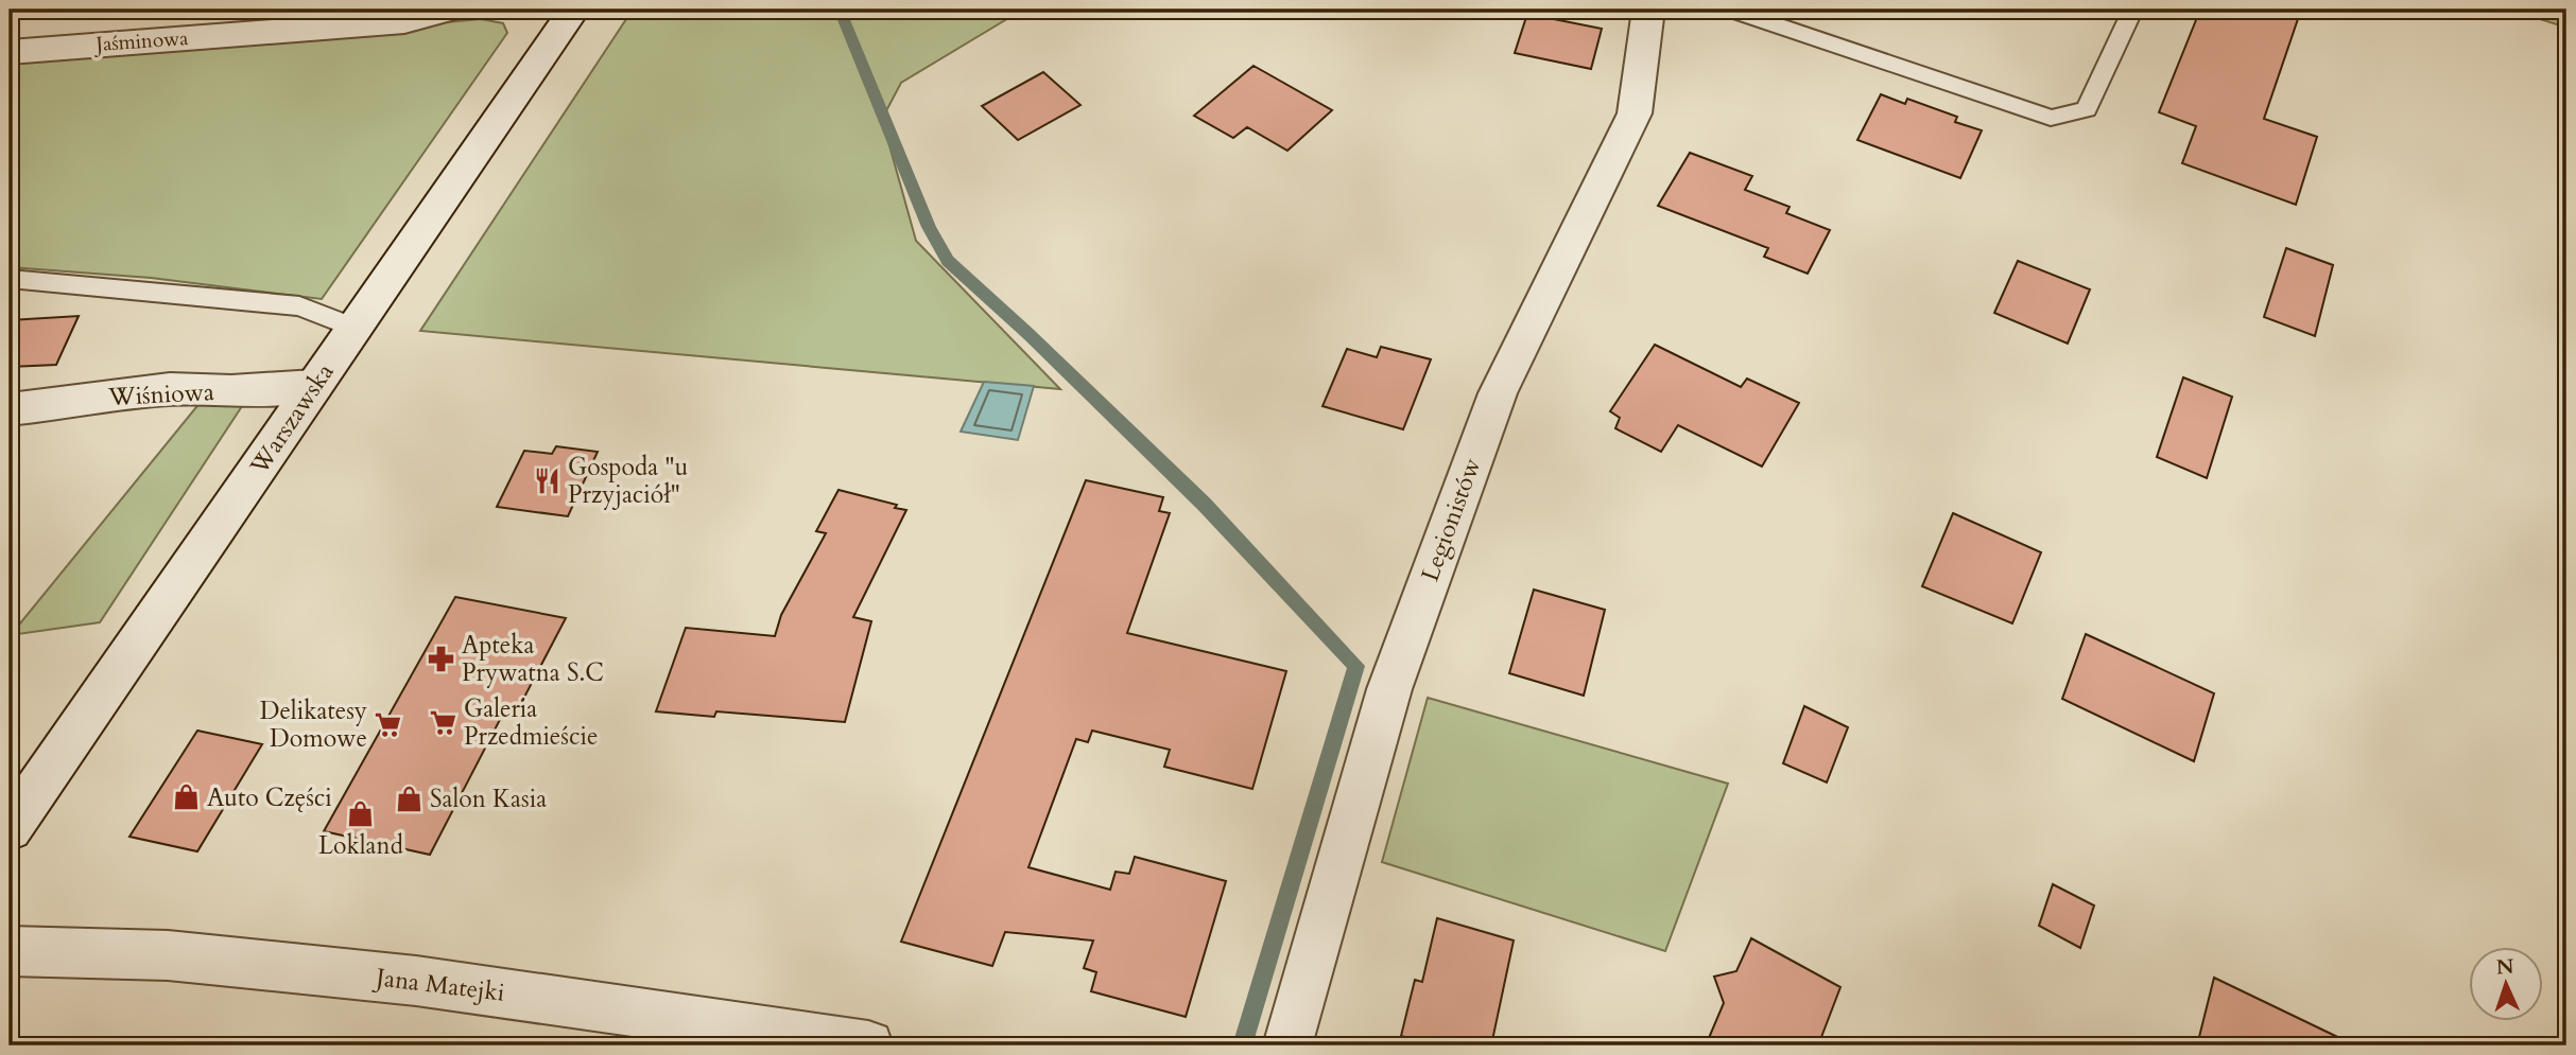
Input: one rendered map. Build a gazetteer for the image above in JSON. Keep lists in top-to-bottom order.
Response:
{
  "streets": {
    "street": [
      "Jaśminowa",
      "Wiśniowa",
      "Warszawska",
      "Legionistów",
      "Jana Matejki"
    ]
  },
  "crossings": [
    ["Wiśniowa", "Warszawska"]
  ],
  "places": {
    "restaurant": ["Gospoda \"u Przyjaciół\""],
    "pharmacy": ["Apteka Prywatna S.C"],
    "supermarket": ["Galeria Przedmieście", "Delikatesy Domowe"],
    "shop": ["Auto Części", "Salon Kasia", "Lokland"]
  },
  "north": "top"
}
